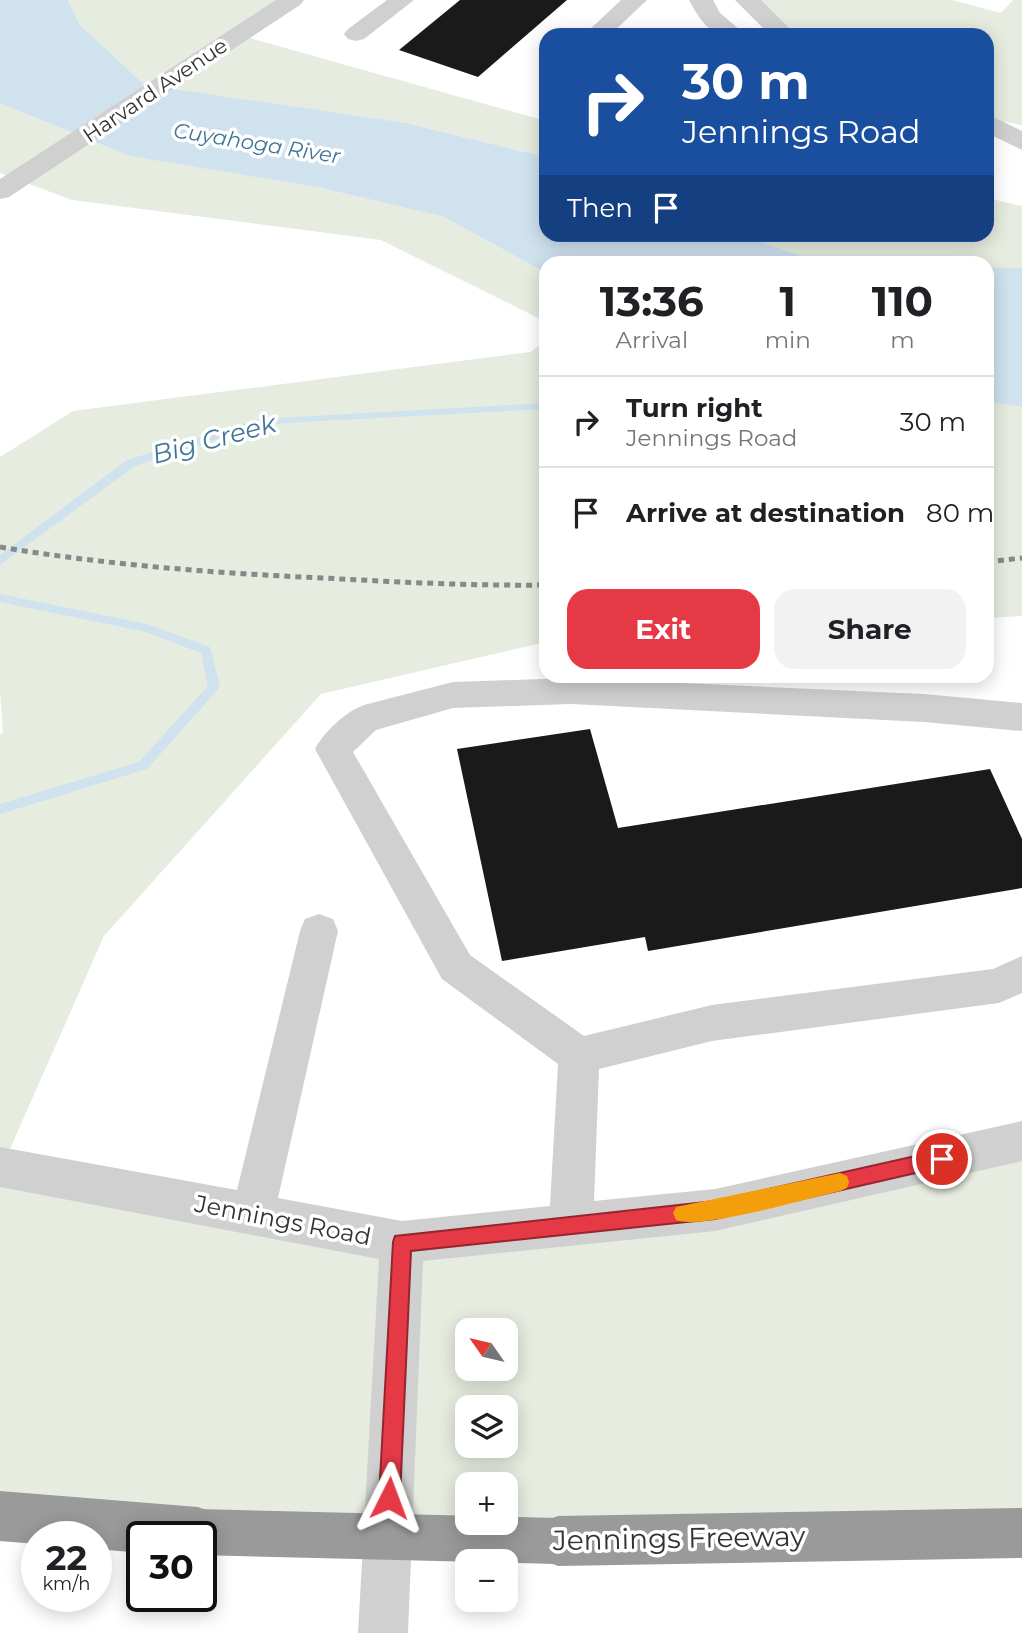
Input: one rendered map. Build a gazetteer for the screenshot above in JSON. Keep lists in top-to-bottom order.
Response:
{
  "streets": {
    "highway": ["Jennings Freeway"],
    "street": ["Harvard Avenue", "Jennings Road"]
  },
  "water": ["Cuyahoga River", "Big Creek"],
  "north": "top left",
  "page": {
    "turn": ["30 m", "Jennings Road"],
    "then": "Then",
    "eta": [
      "13:36",
      "Arrival",
      "1",
      "min",
      "110",
      "m"
    ],
    "list": [
      {
        "name": "Turn right",
        "note": "Jennings Road",
        "value": "30 m"
      },
      {
        "name": "Arrive at destination",
        "value": "80 m"
      }
    ],
    "buttons": ["Exit", "Share"],
    "map_buttons": ["+", "−"],
    "speed": "22 km/h",
    "limit": "30"
  }
}
